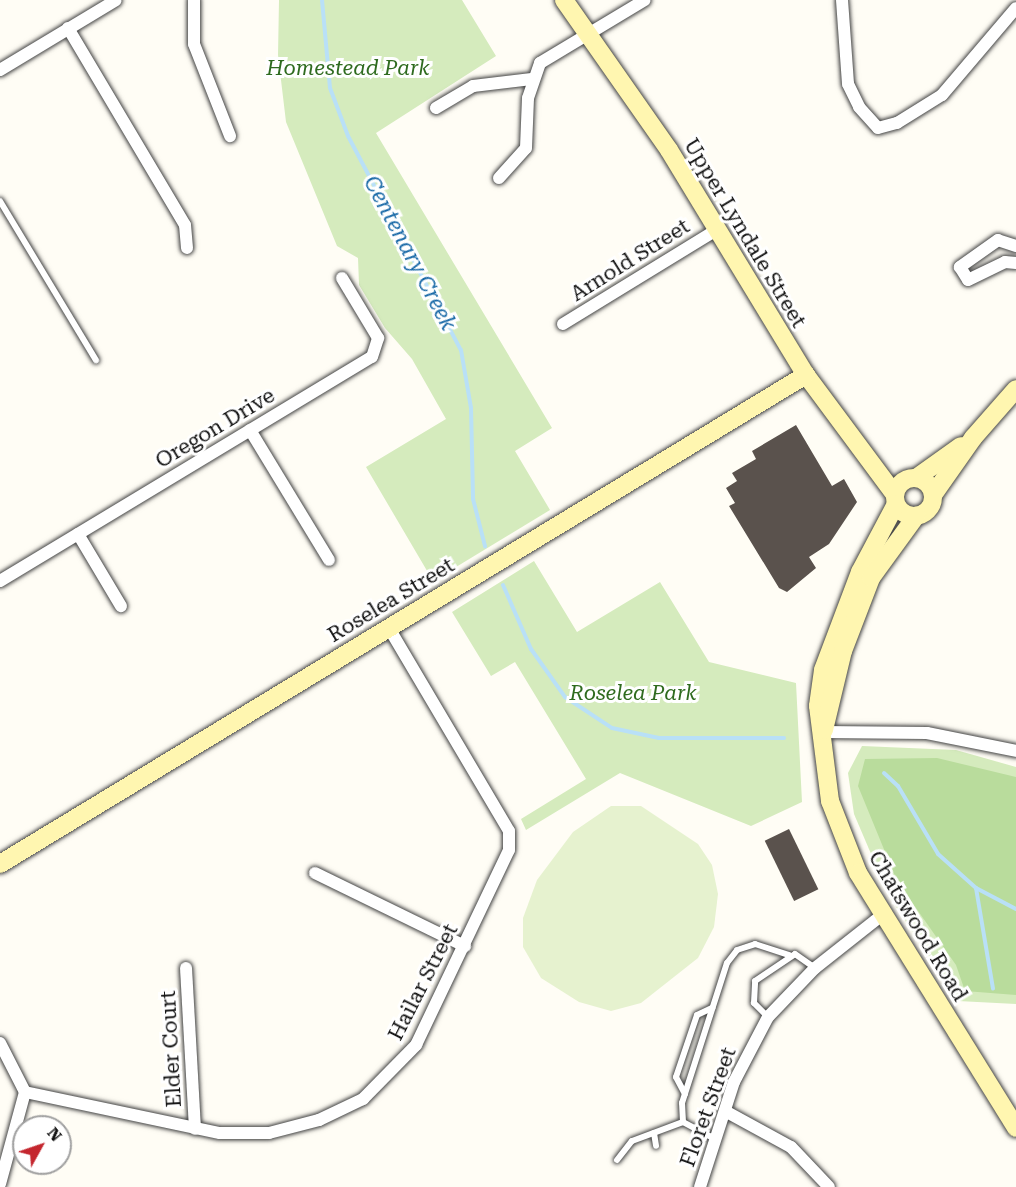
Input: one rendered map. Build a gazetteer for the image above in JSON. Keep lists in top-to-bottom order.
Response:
{
  "streets": {
    "street": [
      "Upper Lyndale Street",
      "Arnold Street",
      "Oregon Drive",
      "Roselea Street",
      "Chatswood Road",
      "Hailar Street",
      "Elder Court",
      "Floret Street"
    ]
  },
  "crossings": [
    ["Upper Lyndale Street", "Arnold Street"],
    ["Upper Lyndale Street", "Roselea Street"],
    ["Upper Lyndale Street", "Chatswood Road"],
    ["Roselea Street", "Hailar Street"],
    ["Chatswood Road", "Floret Street"],
    ["Hailar Street", "Elder Court"]
  ],
  "water": ["Centenary Creek"],
  "parks": ["Homestead Park", "Roselea Park"],
  "north": "top right"
}
